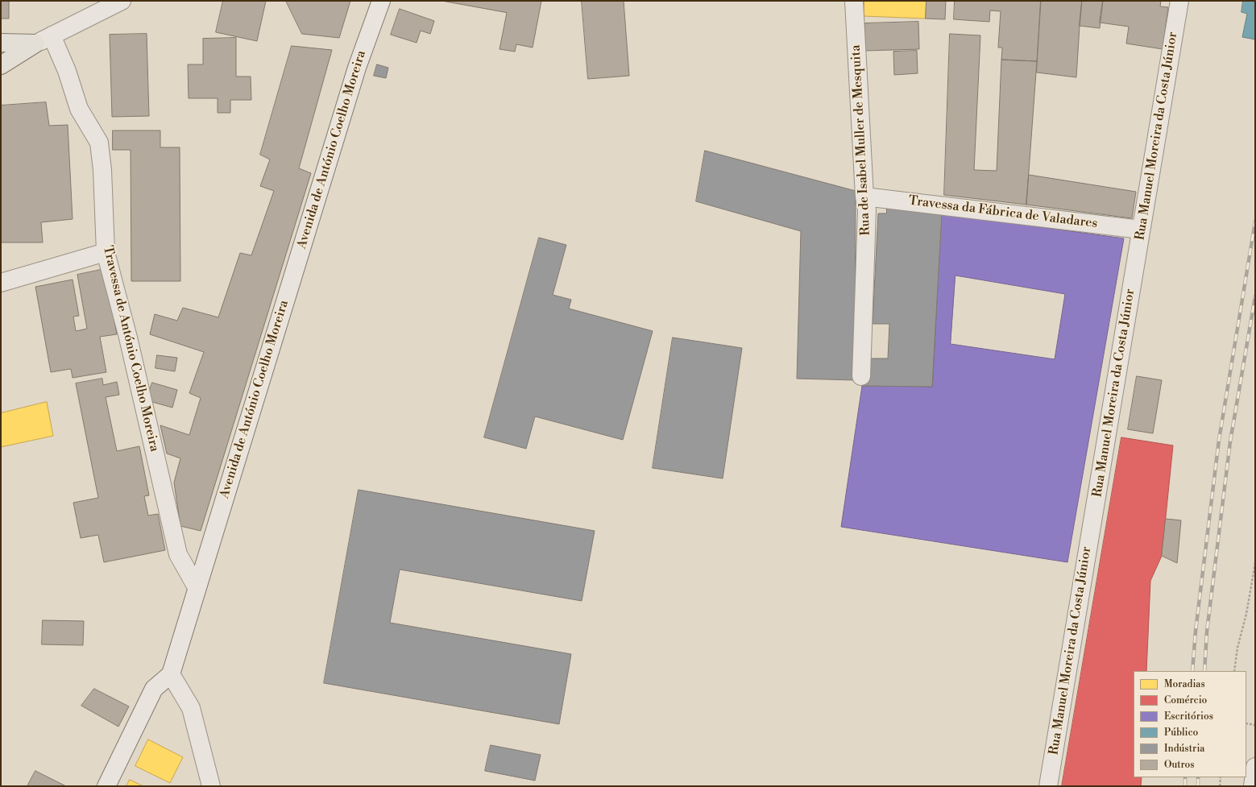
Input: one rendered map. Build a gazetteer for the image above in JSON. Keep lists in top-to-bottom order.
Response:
{
  "streets": {
    "street": [
      "Rua Manuel Moreira da Costa Júnior",
      "Rua de Isabel Muller de Mesquita",
      "Avenida de António Coelho Moreira",
      "Travessa da Fábrica de Valadares",
      "Travessa de António Coelho Moreira"
    ]
  },
  "crossings": [
    ["Rua Manuel Moreira da Costa Júnior", "Travessa da Fábrica de Valadares"],
    ["Rua de Isabel Muller de Mesquita", "Travessa da Fábrica de Valadares"],
    ["Avenida de António Coelho Moreira", "Travessa de António Coelho Moreira"]
  ],
  "legend": [
    "Moradias",
    "Comércio",
    "Escritórios",
    "Público",
    "Indústria",
    "Outros"
  ]
}
